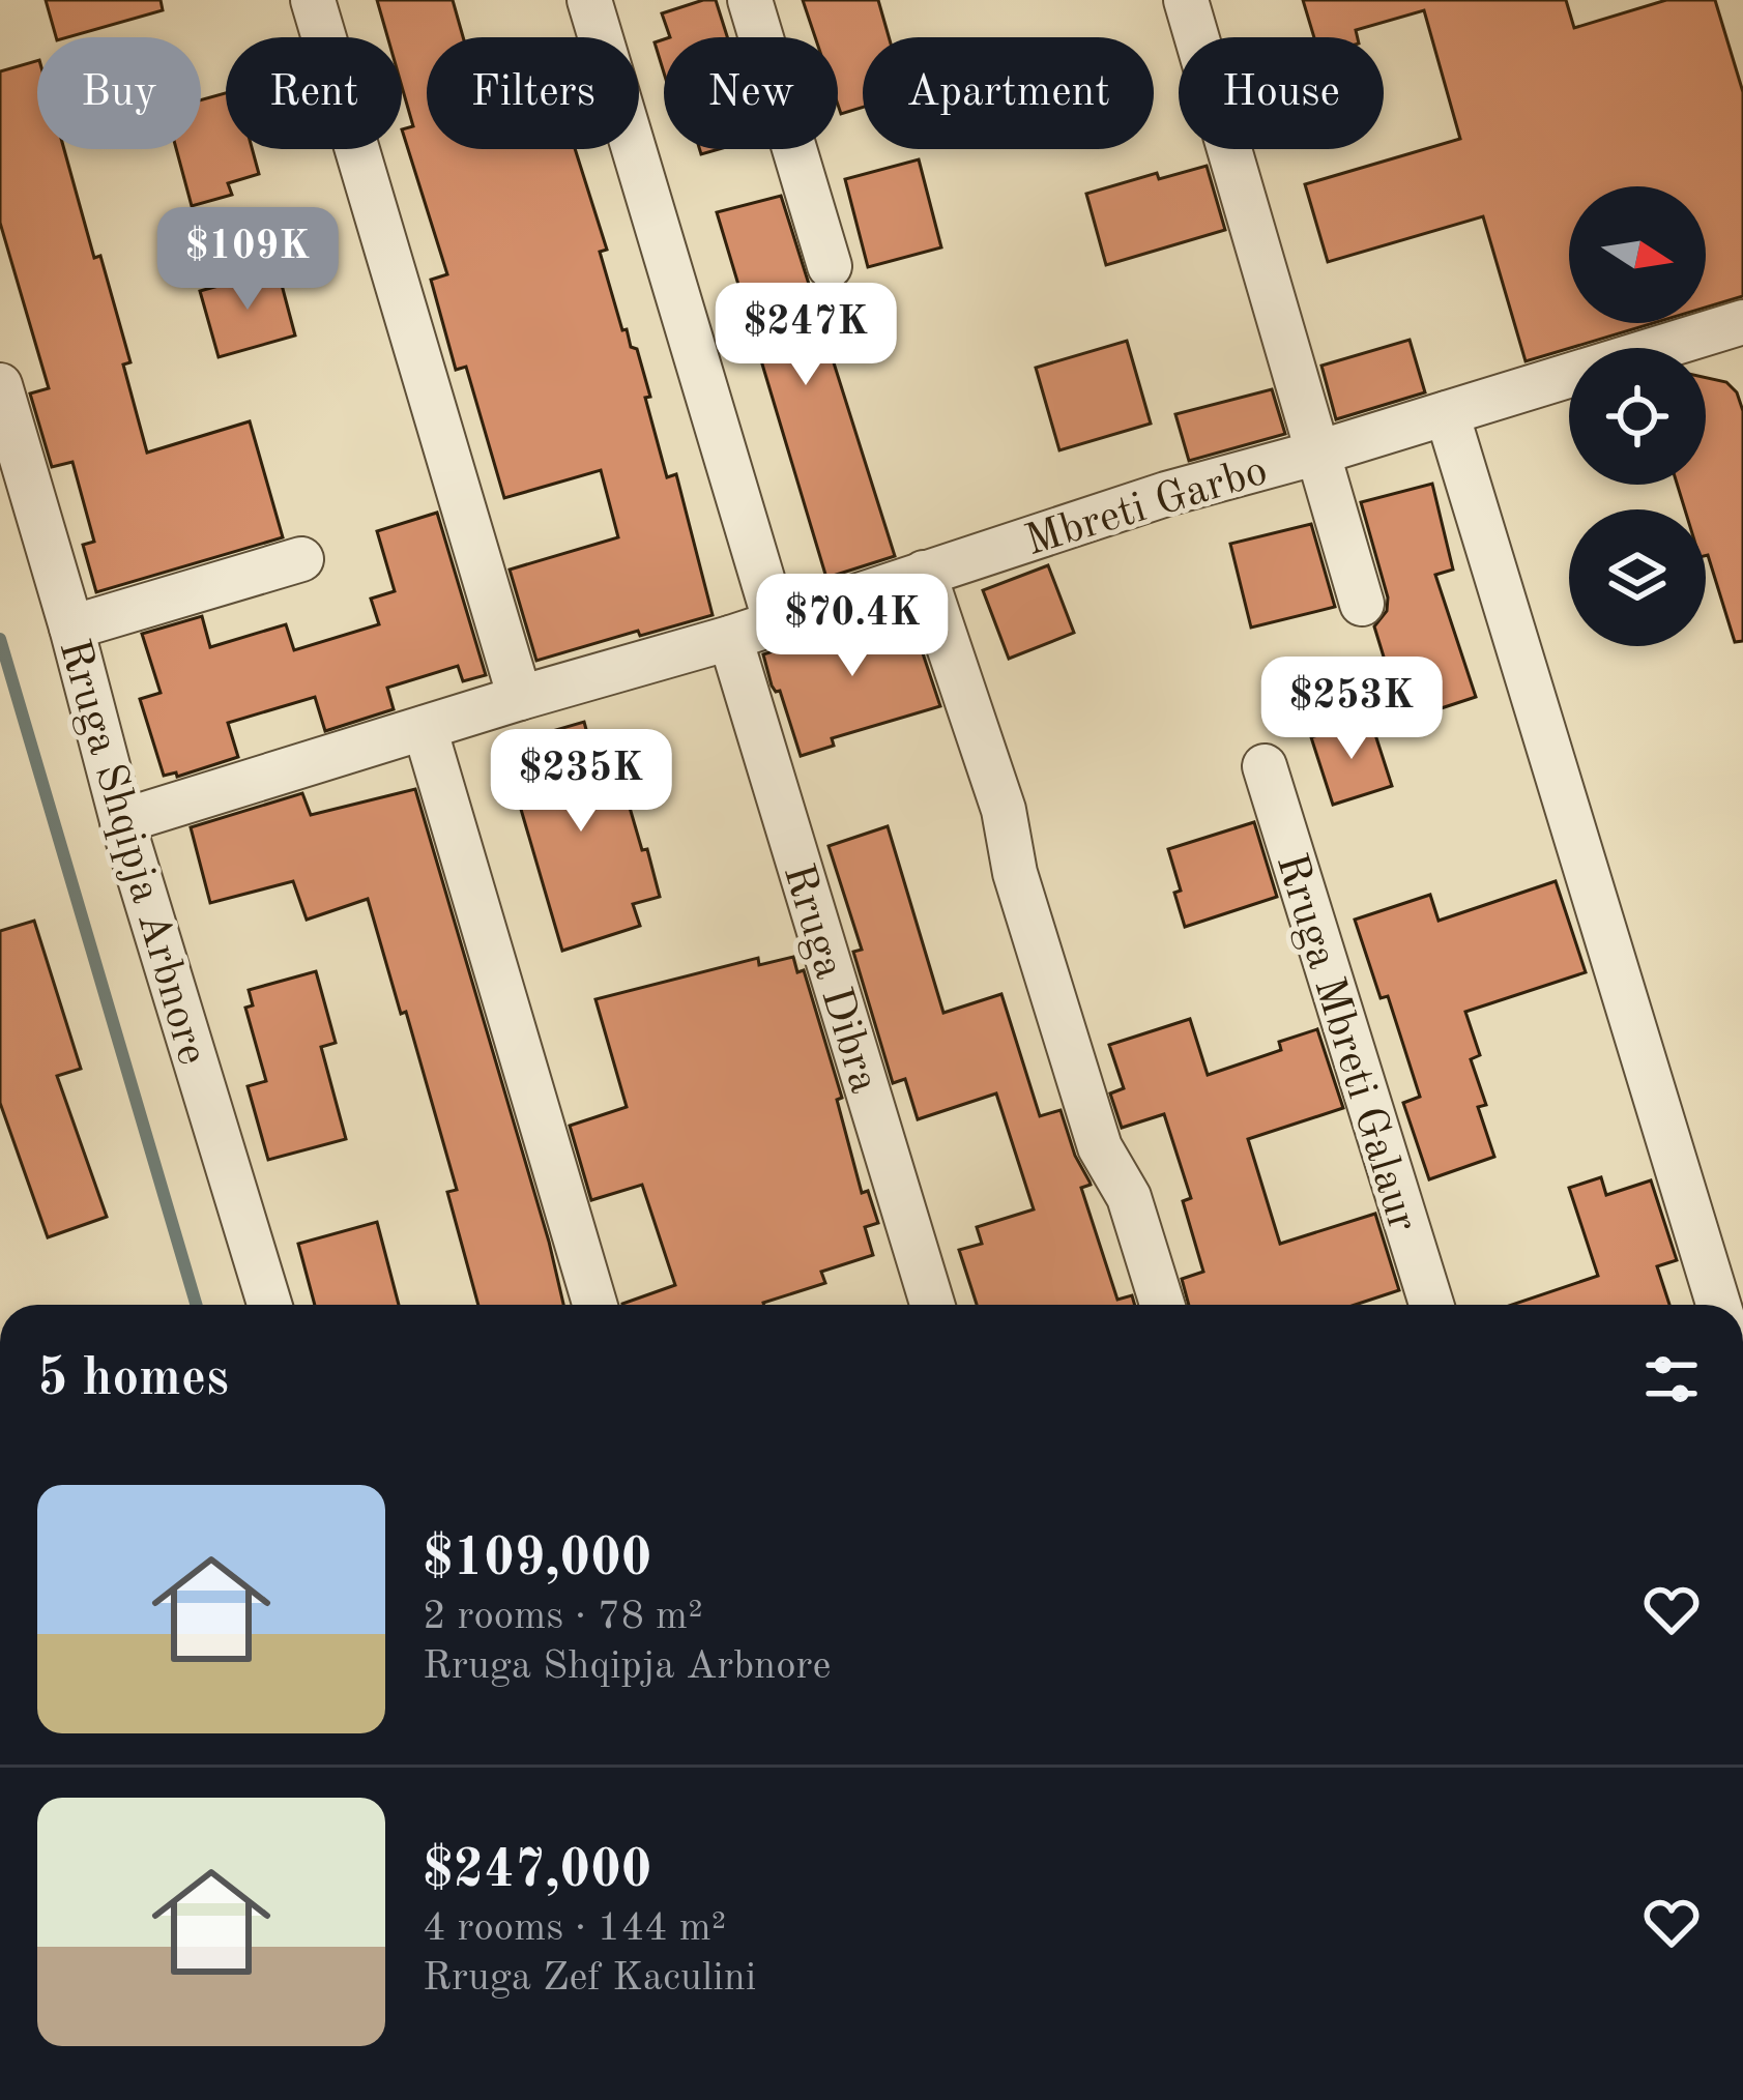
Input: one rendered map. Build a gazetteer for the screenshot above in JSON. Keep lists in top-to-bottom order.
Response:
{
  "streets": {
    "street": [
      "Mbreti Garbo",
      "Rruga Shqipja Arbnore",
      "Rruga Dibra",
      "Rruga Mbreti Galaur"
    ]
  },
  "crossings": [
    ["Mbreti Garbo", "Rruga Shqipja Arbnore"],
    ["Mbreti Garbo", "Rruga Dibra"]
  ],
  "north": "right",
  "page": {
    "chip": [
      "Buy",
      "Rent",
      "Filters",
      "New",
      "Apartment",
      "House"
    ],
    "price": [
      "$109K",
      "$247K",
      "$70.4K",
      "$253K",
      "$235K"
    ],
    "heading": "5 homes",
    "list": [
      {
        "name": "$109,000",
        "note": "2 rooms · 78 m² · Rruga Shqipja Arbnore"
      },
      {
        "name": "$247,000",
        "note": "4 rooms · 144 m² · Rruga Zef Kaculini"
      }
    ]
  }
}
